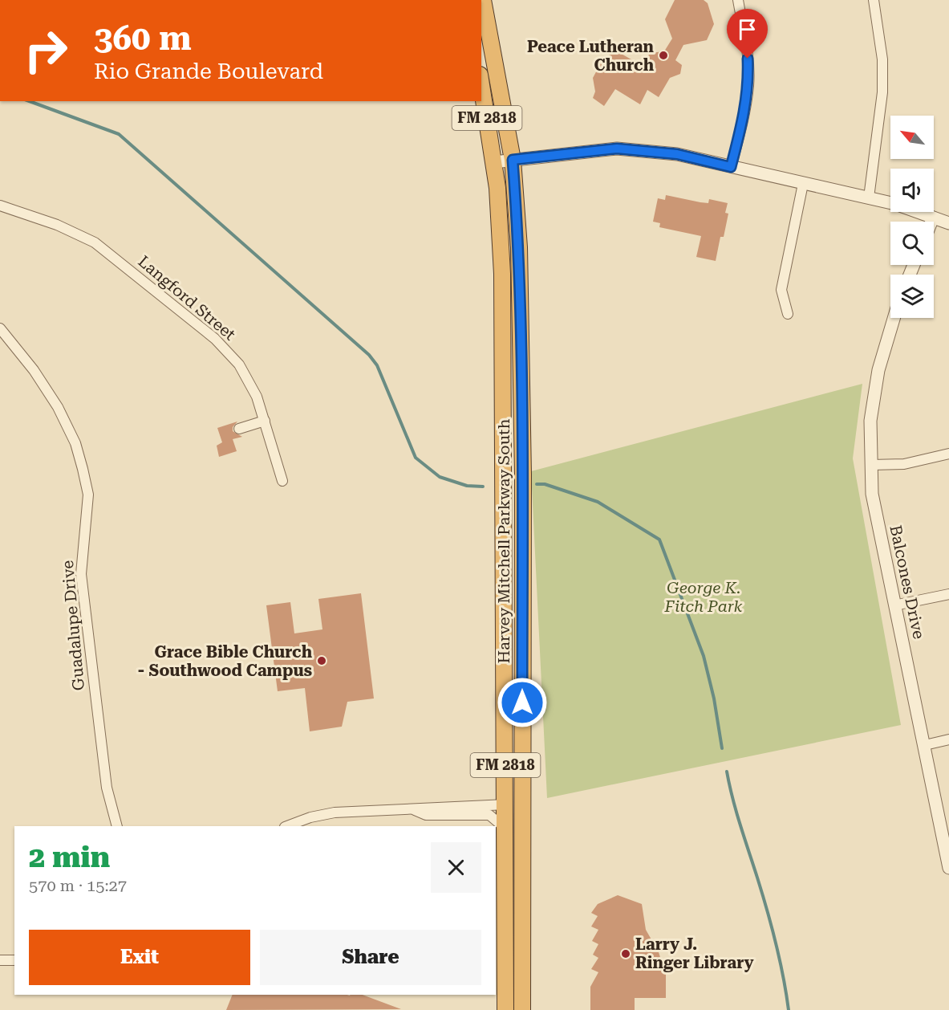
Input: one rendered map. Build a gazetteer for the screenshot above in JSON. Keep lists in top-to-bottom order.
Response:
{
  "streets": {
    "highway": ["FM 2818", "Harvey Mitchell Parkway South"],
    "street": ["Langford Street", "Balcones Drive", "Guadalupe Drive"]
  },
  "parks": ["George K. Fitch Park"],
  "places": ["Peace Lutheran Church", "Grace Bible Church - Southwood Campus", "Larry J. Ringer Library"],
  "north": "top left",
  "page": {
    "turn": ["360 m", "Rio Grande Boulevard"],
    "heading": ["2 min", "570 m · 15:27"],
    "buttons": ["Exit", "Share"]
  }
}
